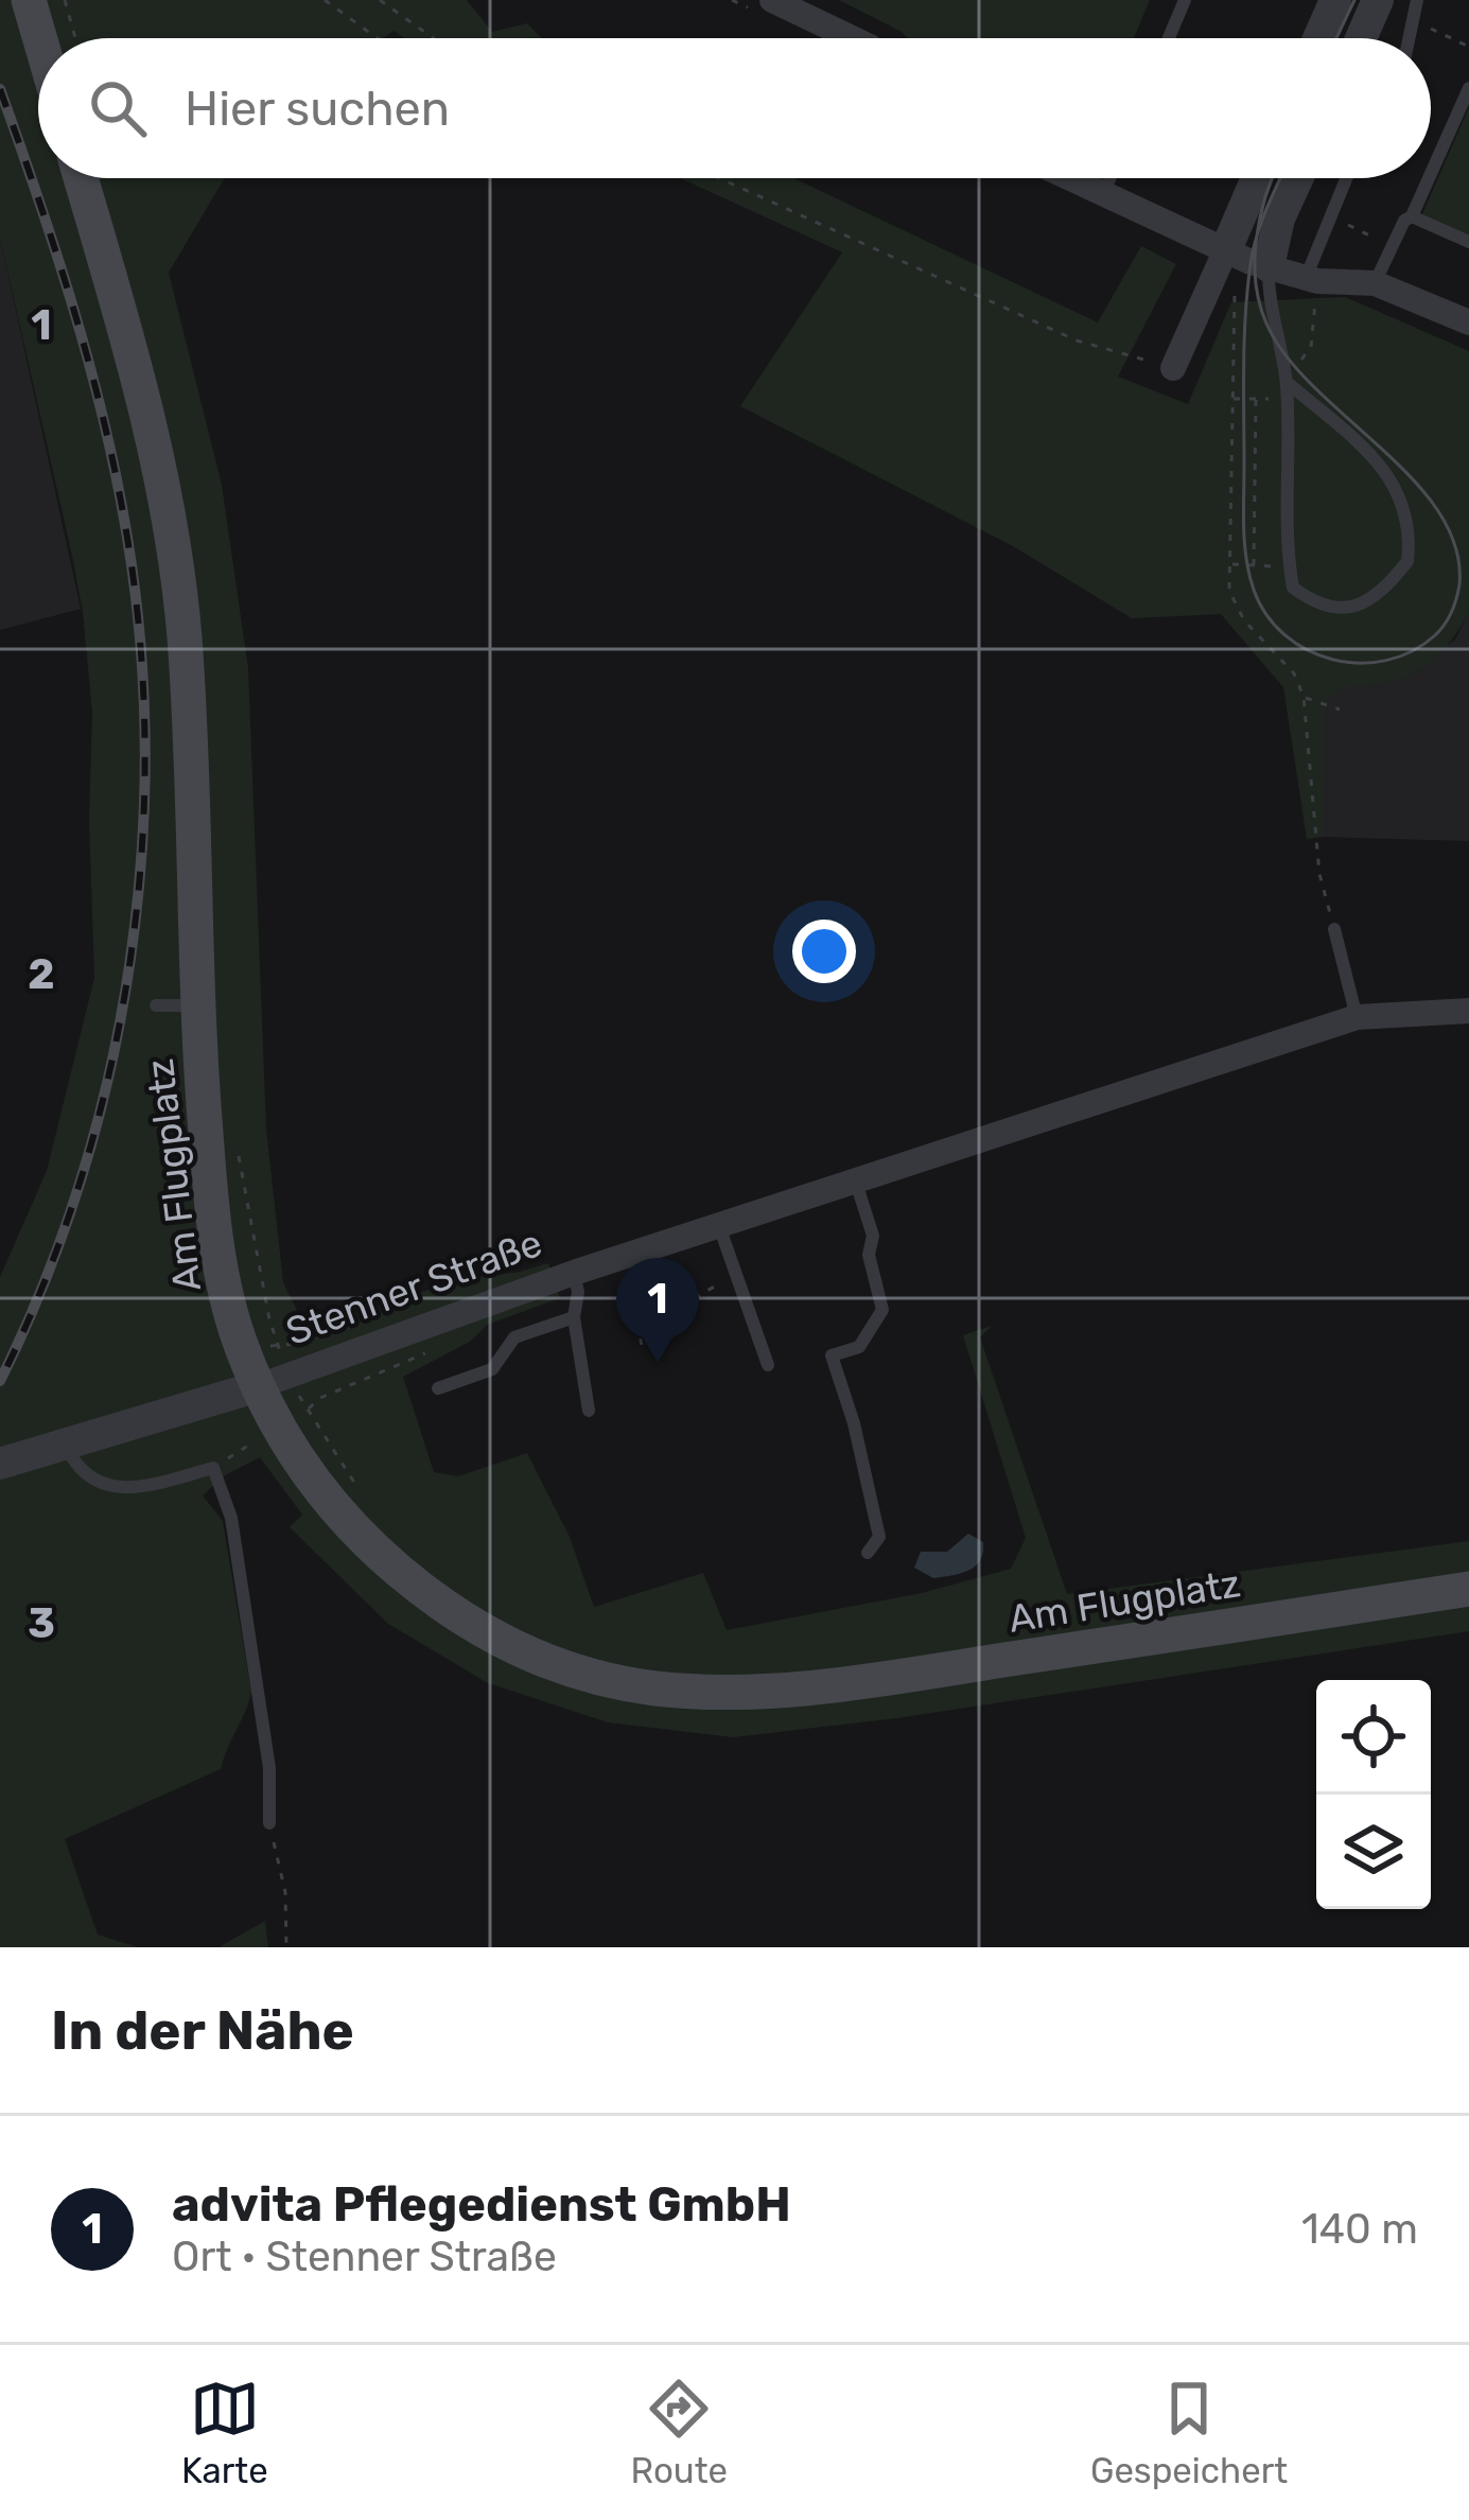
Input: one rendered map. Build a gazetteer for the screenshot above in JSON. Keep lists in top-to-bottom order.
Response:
{
  "streets": {
    "main road": ["Am Flugplatz"],
    "street": ["Stenner Straße"]
  },
  "crossings": [
    ["Am Flugplatz", "Stenner Straße"]
  ],
  "page": {
    "search": "Hier suchen",
    "pins": "1",
    "heading": "In der Nähe",
    "list": [
      {
        "mark": "1",
        "name": "advita Pflegedienst GmbH",
        "note": "Ort · Stenner Straße",
        "value": "140 m"
      }
    ],
    "nav": ["Karte", "Route", "Gespeichert"]
  },
  "grid": {
    "rows": ["1", "2", "3"]
  }
}
